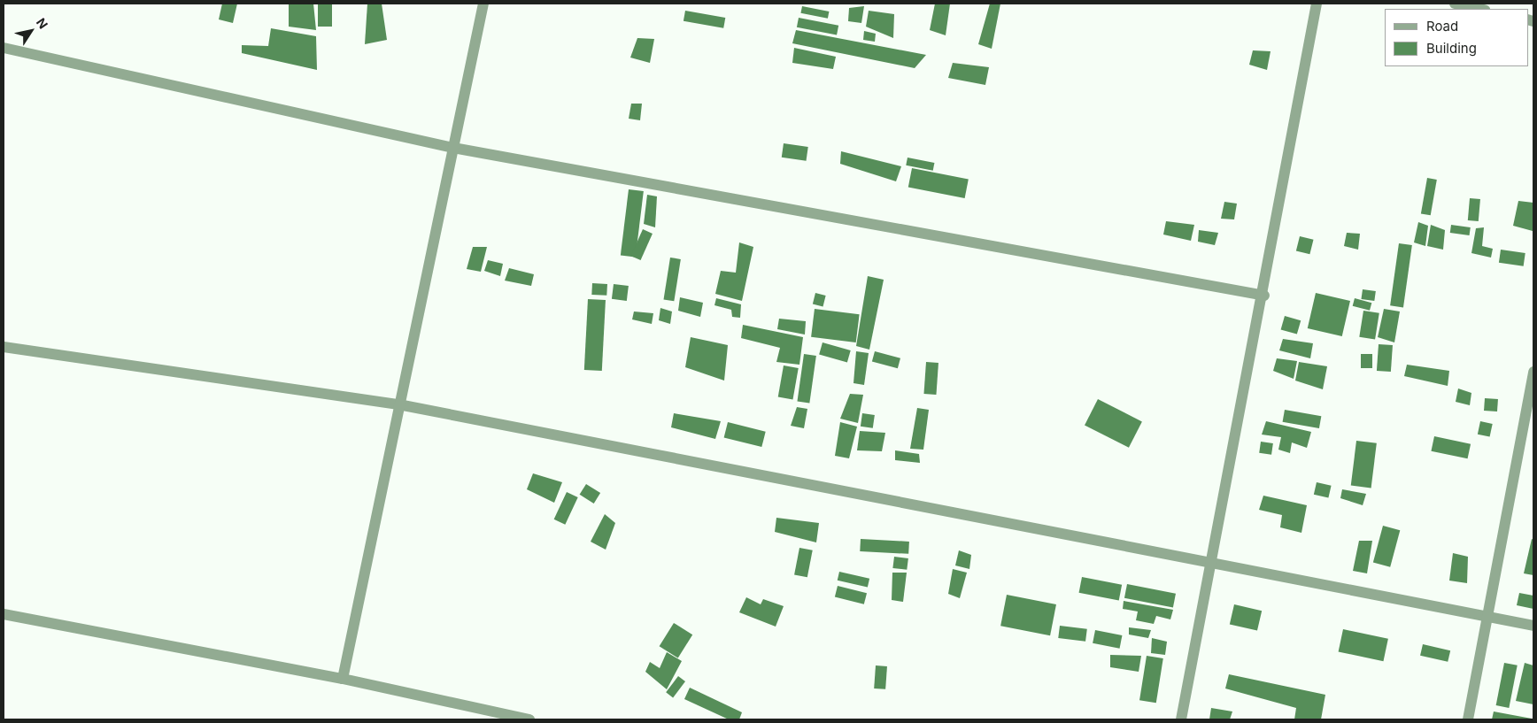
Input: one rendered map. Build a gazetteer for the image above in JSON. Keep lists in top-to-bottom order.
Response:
{
  "legend": ["Road", "Building"],
  "north": "top right"
}
